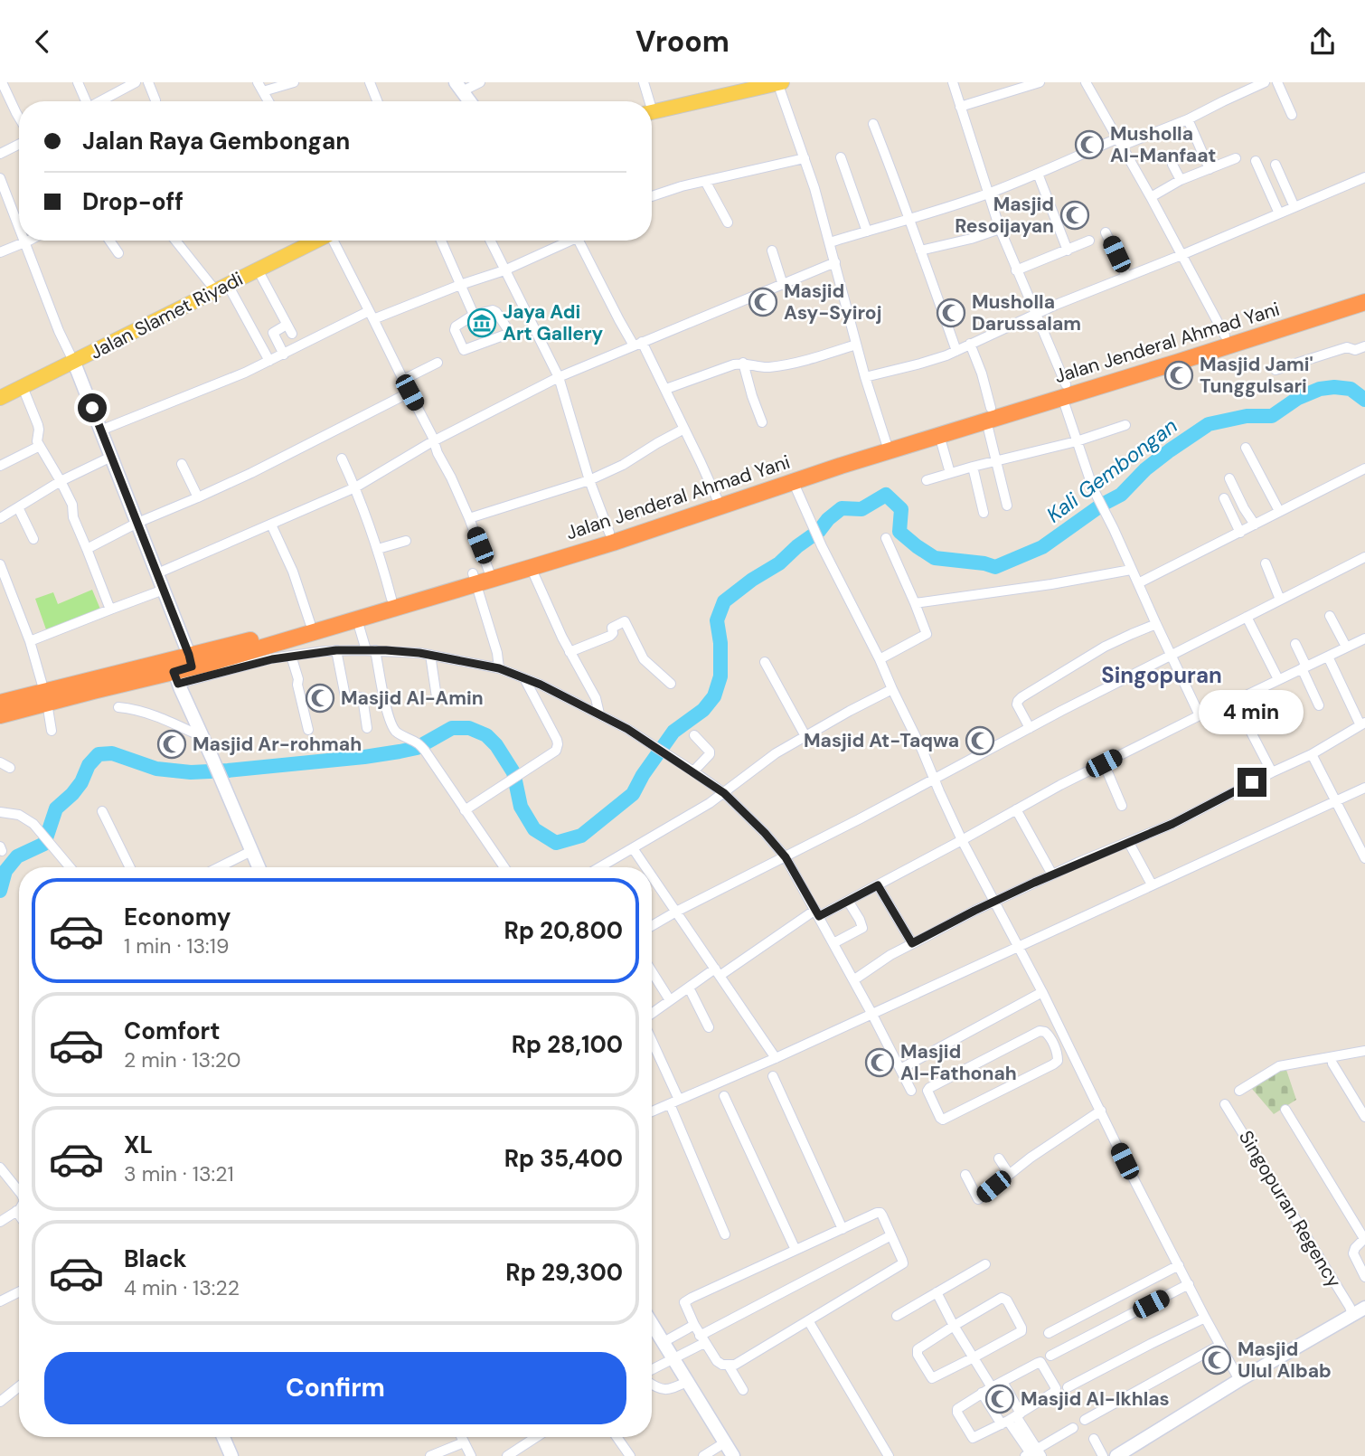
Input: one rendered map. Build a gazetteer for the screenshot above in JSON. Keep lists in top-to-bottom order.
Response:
{
  "streets": {
    "highway": ["Jalan Jenderal Ahmad Yani"],
    "main road": ["Jalan Slamet Riyadi"],
    "street": ["Singopuran Regency"]
  },
  "districts": ["Singopuran"],
  "water": ["Kali Gembongan"],
  "places": {
    "mosque": [
      "Musholla Al-Manfaat",
      "Masjid Resoijayan",
      "Masjid Asy-Syiroj",
      "Musholla Darussalam",
      "Masjid Jami' Tunggulsari",
      "Masjid Al-Amin",
      "Masjid At-Taqwa",
      "Masjid Ar-rohmah",
      "Masjid Al-Fathonah",
      "Masjid Ulul Albab",
      "Masjid Al-Ikhlas"
    ],
    "museum": ["Jaya Adi Art Gallery"]
  },
  "page": {
    "header": "Vroom",
    "banner": ["Jalan Raya Gembongan", "Drop-off"],
    "bubble": "4 min",
    "list": [
      {
        "name": "Economy",
        "note": "1 min · 13:19",
        "value": "Rp 20,800"
      },
      {
        "name": "Comfort",
        "note": "2 min · 13:20",
        "value": "Rp 28,100"
      },
      {
        "name": "XL",
        "note": "3 min · 13:21",
        "value": "Rp 35,400"
      },
      {
        "name": "Black",
        "note": "4 min · 13:22",
        "value": "Rp 29,300"
      }
    ],
    "buttons": "Confirm"
  }
}
